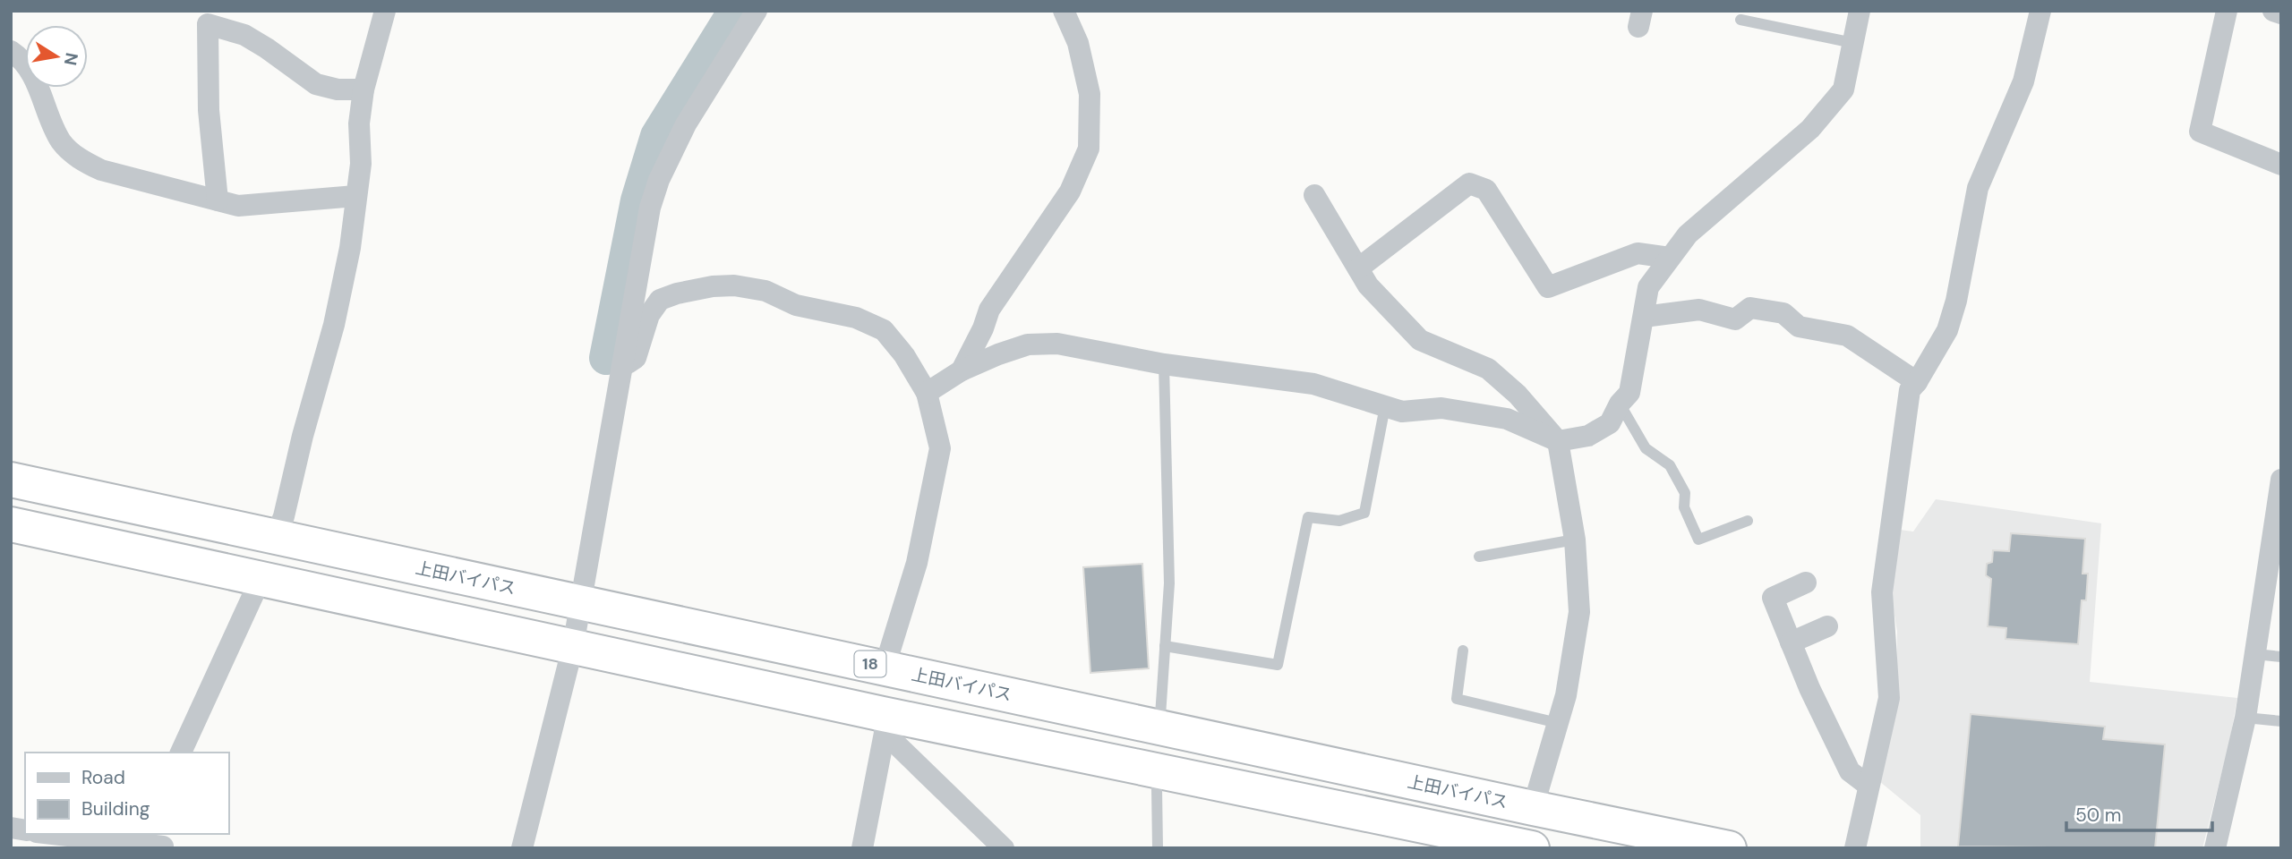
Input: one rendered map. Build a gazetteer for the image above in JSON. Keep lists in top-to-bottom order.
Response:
{
  "streets": {
    "highway": ["上田バイパス", "18"]
  },
  "legend": ["Road", "Building"],
  "scale_bar": "50 m",
  "north": "right"
}
